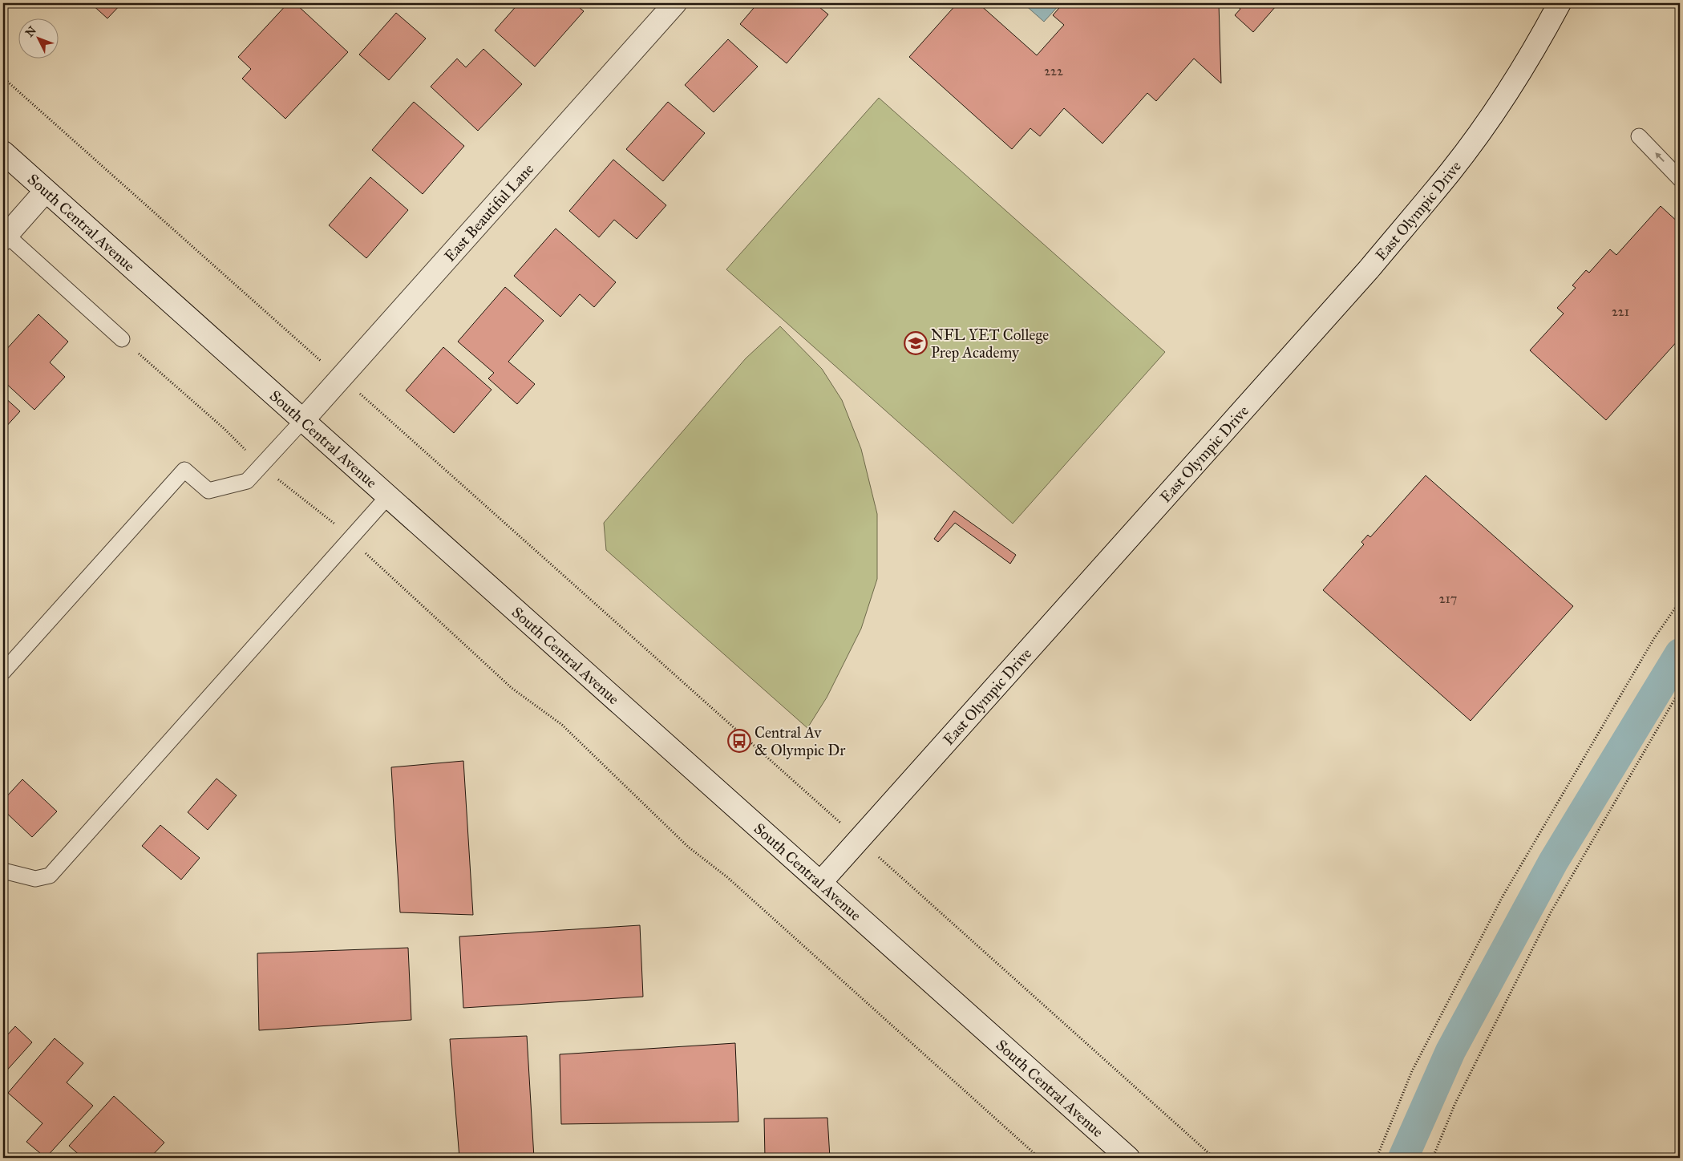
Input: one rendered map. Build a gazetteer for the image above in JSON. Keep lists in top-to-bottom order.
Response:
{
  "streets": {
    "street": ["East Olympic Drive", "East Beautiful Lane", "South Central Avenue"]
  },
  "crossings": [
    ["East Olympic Drive", "South Central Avenue"],
    ["East Beautiful Lane", "South Central Avenue"]
  ],
  "places": {
    "school or university": ["NFL YET College Prep Academy"],
    "bus stop": ["Central Av & Olympic Dr"]
  },
  "house_numbers": ["222", "221", "217"],
  "north": "top left"
}
